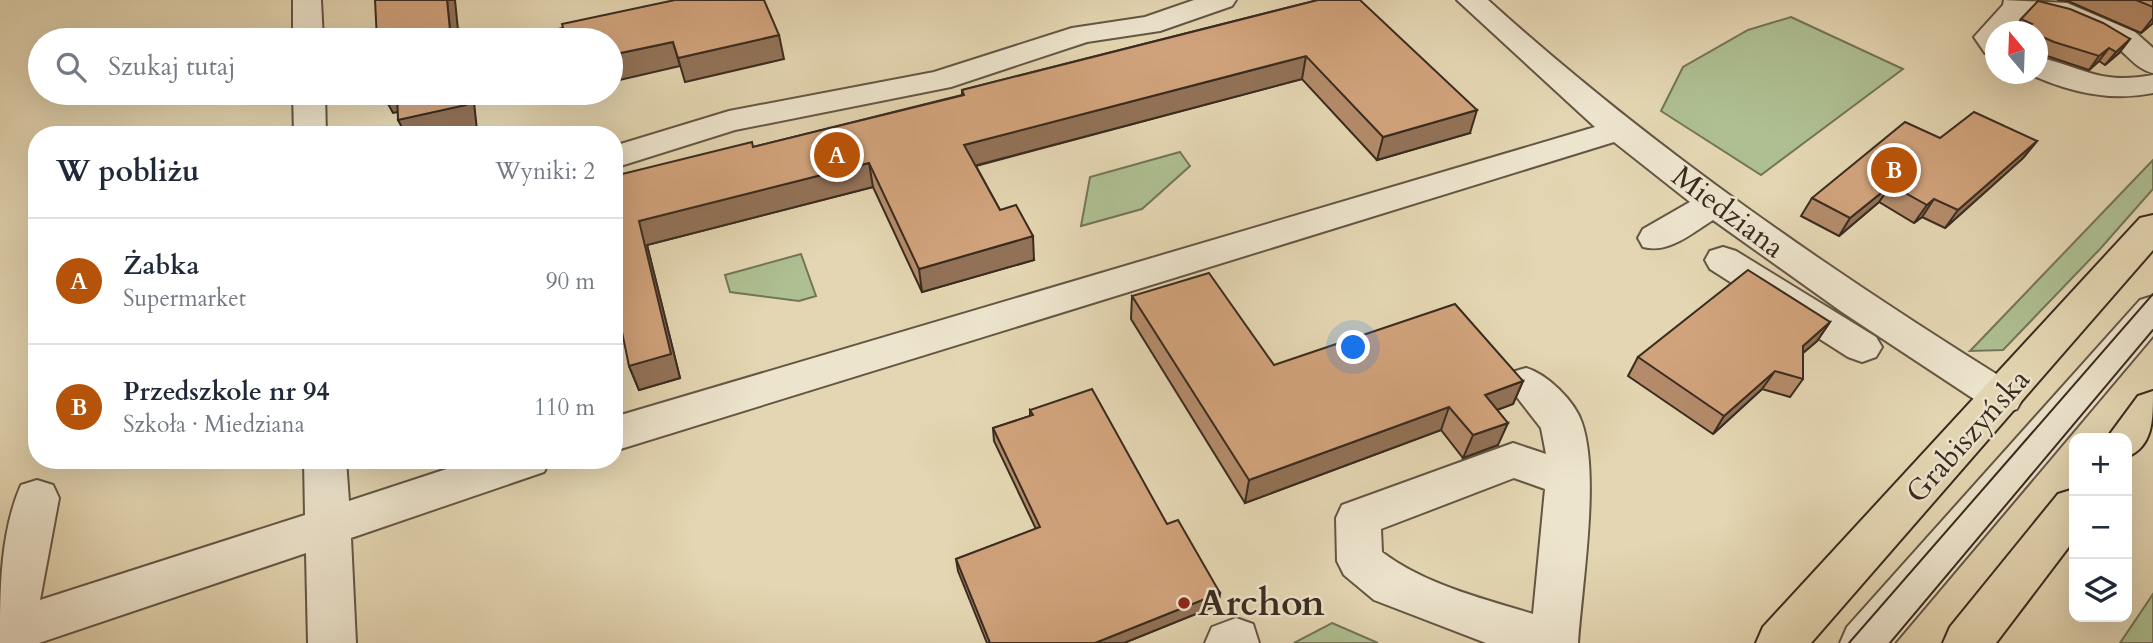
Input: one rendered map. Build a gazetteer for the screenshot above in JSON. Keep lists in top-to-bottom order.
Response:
{
  "streets": {
    "main road": ["Grabiszyńska"],
    "street": ["Miedziana"]
  },
  "crossings": [
    ["Miedziana", "Grabiszyńska"]
  ],
  "places": ["Archon"],
  "north": "top",
  "page": {
    "search": "Szukaj tutaj",
    "heading": ["W pobliżu", "Wyniki: 2"],
    "pins": ["A", "B"],
    "list": [
      {
        "mark": "A",
        "name": "Żabka",
        "note": "Supermarket",
        "value": "90 m"
      },
      {
        "mark": "B",
        "name": "Przedszkole nr 94",
        "note": "Szkoła · Miedziana",
        "value": "110 m"
      }
    ],
    "map_buttons": ["+", "−"]
  }
}
